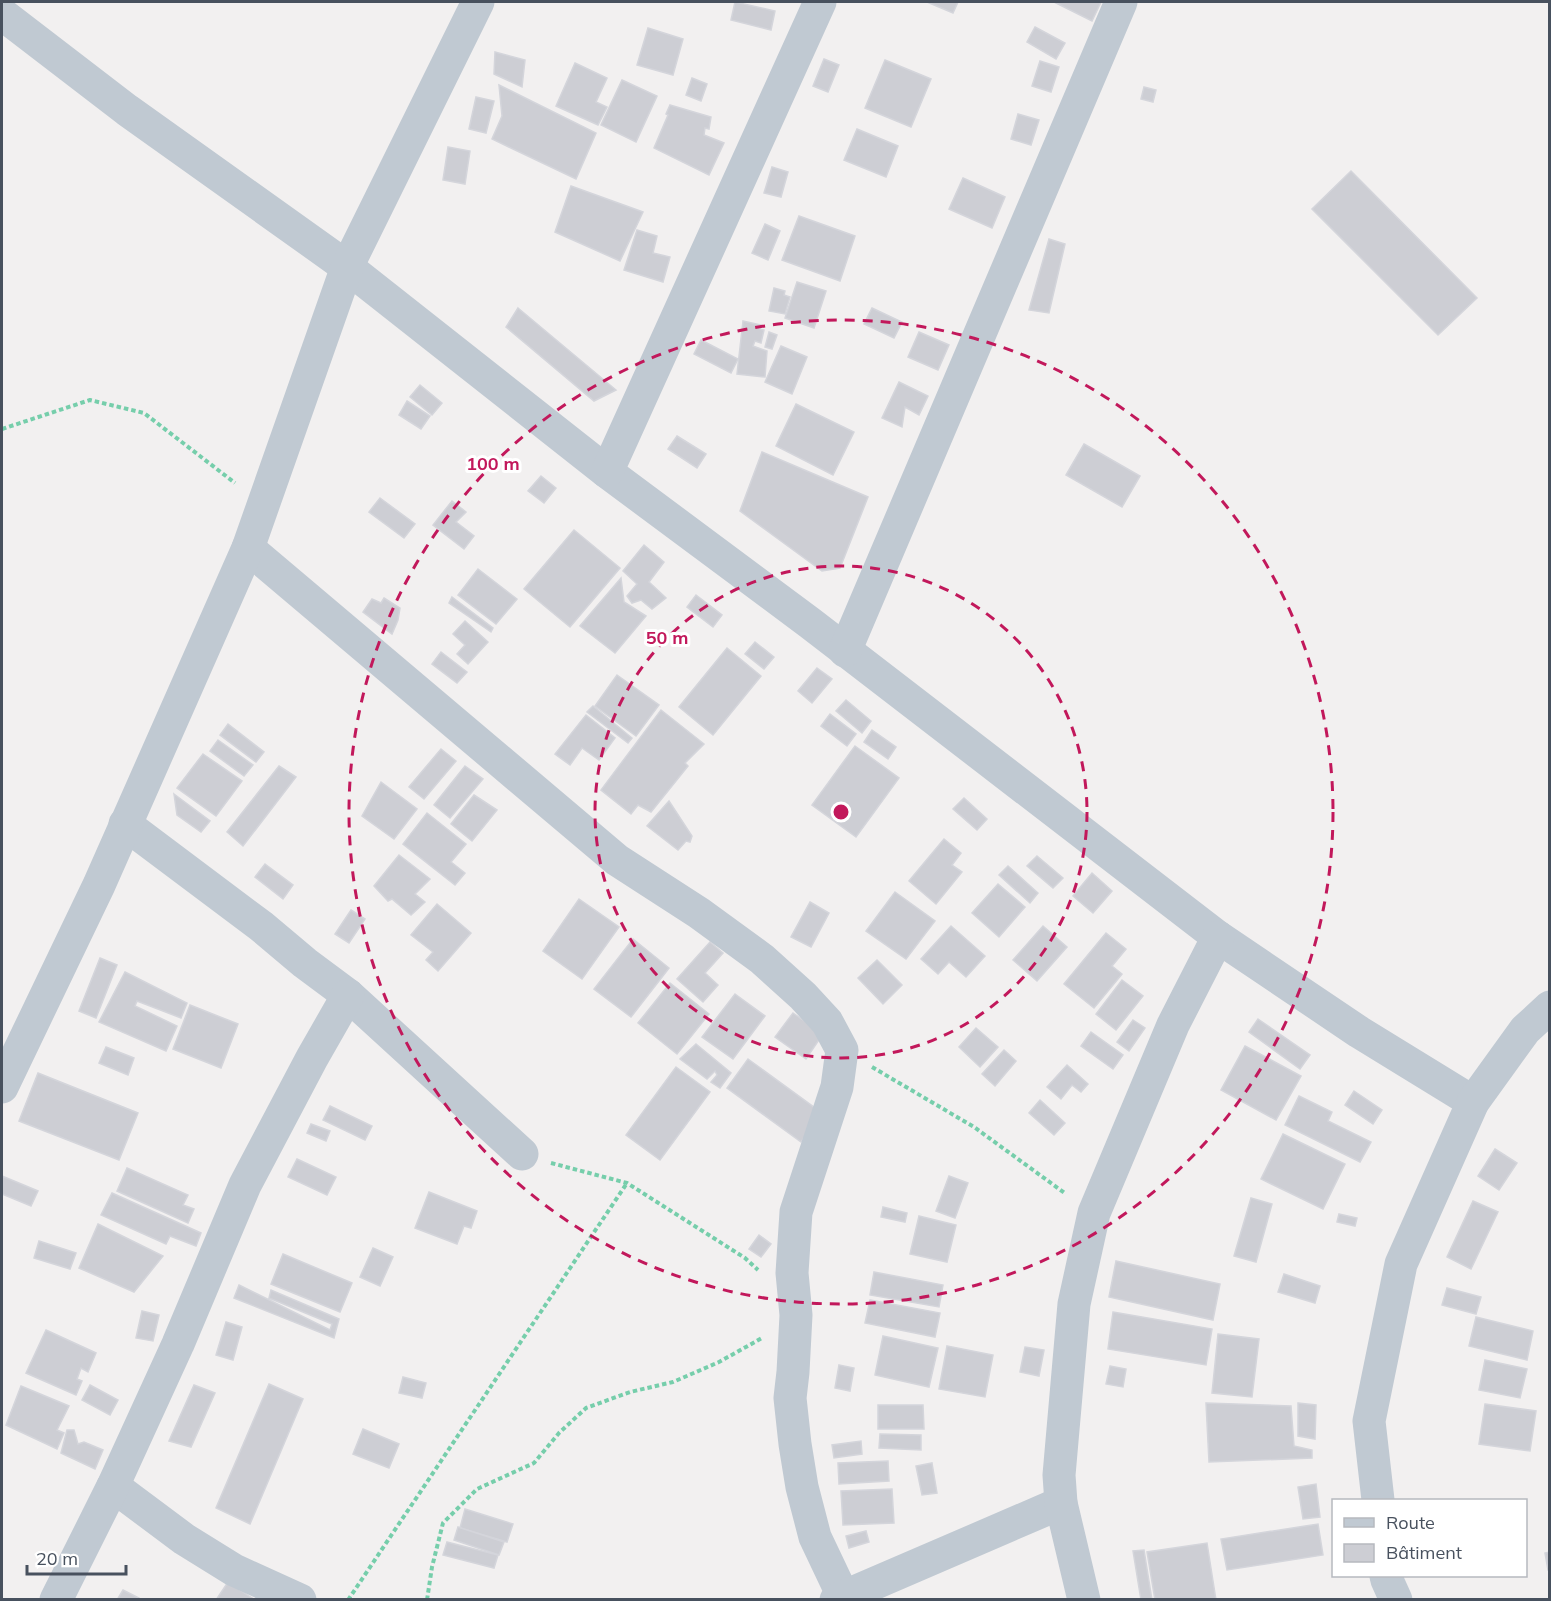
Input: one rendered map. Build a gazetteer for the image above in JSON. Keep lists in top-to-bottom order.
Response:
{
  "legend": ["Route", "Bâtiment"],
  "scale_bar": "20 m",
  "rings": ["100 m", "50 m"]
}
